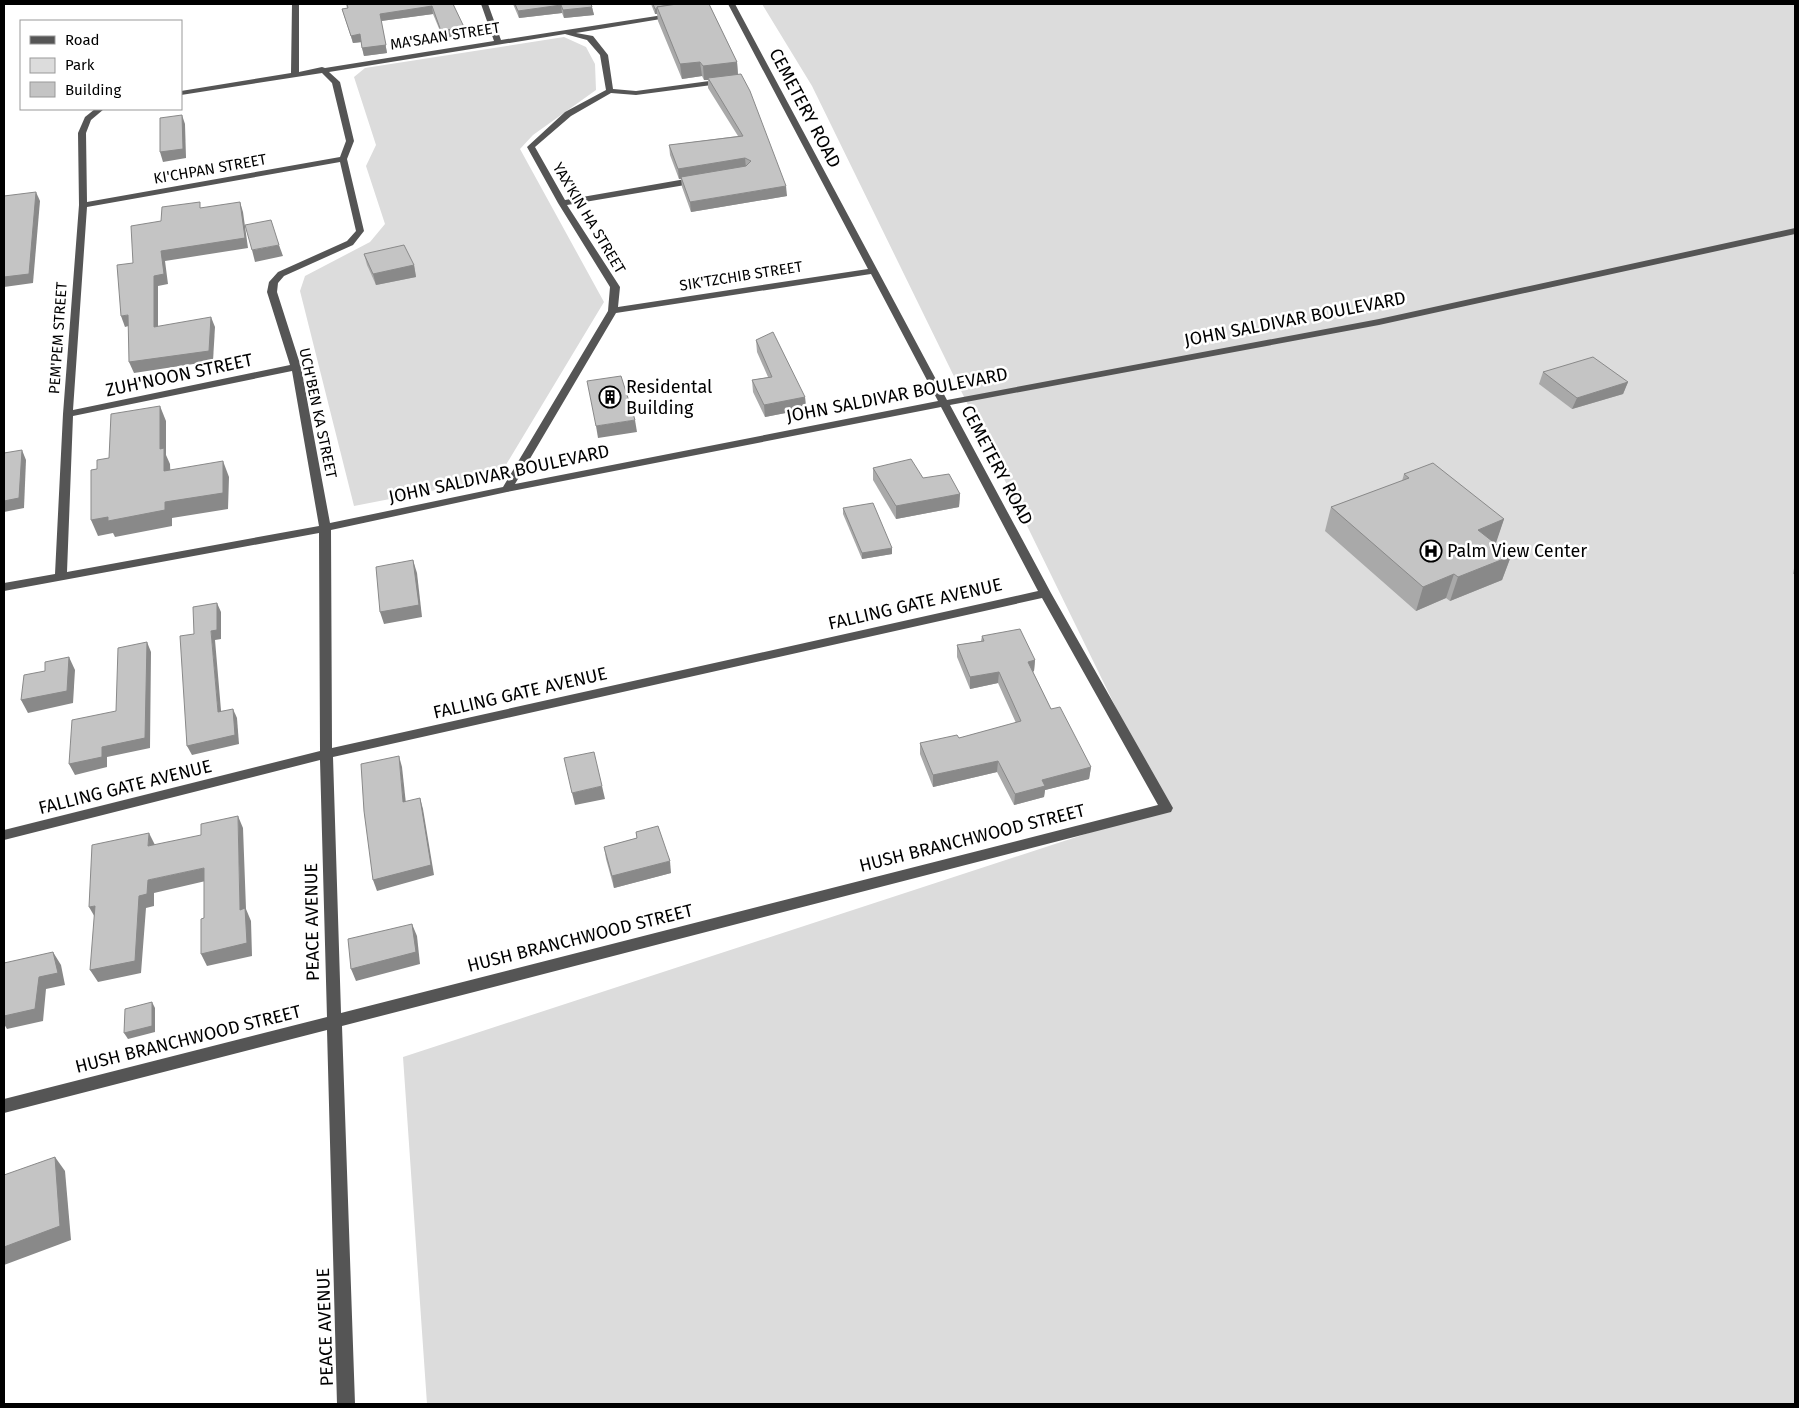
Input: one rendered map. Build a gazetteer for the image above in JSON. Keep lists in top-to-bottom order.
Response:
{
  "streets": {
    "street": [
      "MA'SAAN STREET",
      "CEMETERY ROAD",
      "KI'CHPAN STREET",
      "YAX'KIN HA STREET",
      "SIK'TZCHIB STREET",
      "JOHN SALDIVAR BOULEVARD",
      "PEM'PEM STREET",
      "ZUH'NOON STREET",
      "UCH'BEN KA STREET",
      "FALLING GATE AVENUE",
      "HUSH BRANCHWOOD STREET",
      "PEACE AVENUE"
    ]
  },
  "crossings": [
    ["CEMETERY ROAD", "SIK'TZCHIB STREET"],
    ["CEMETERY ROAD", "JOHN SALDIVAR BOULEVARD"],
    ["CEMETERY ROAD", "FALLING GATE AVENUE"],
    ["CEMETERY ROAD", "HUSH BRANCHWOOD STREET"],
    ["KI'CHPAN STREET", "PEM'PEM STREET"],
    ["KI'CHPAN STREET", "UCH'BEN KA STREET"],
    ["YAX'KIN HA STREET", "SIK'TZCHIB STREET"],
    ["YAX'KIN HA STREET", "JOHN SALDIVAR BOULEVARD"],
    ["JOHN SALDIVAR BOULEVARD", "PEM'PEM STREET"],
    ["JOHN SALDIVAR BOULEVARD", "UCH'BEN KA STREET"],
    ["JOHN SALDIVAR BOULEVARD", "PEACE AVENUE"],
    ["PEM'PEM STREET", "ZUH'NOON STREET"],
    ["ZUH'NOON STREET", "UCH'BEN KA STREET"],
    ["UCH'BEN KA STREET", "PEACE AVENUE"],
    ["FALLING GATE AVENUE", "PEACE AVENUE"],
    ["HUSH BRANCHWOOD STREET", "PEACE AVENUE"]
  ],
  "places": {
    "building": ["Residental Building"],
    "hospital": ["Palm View Center"]
  },
  "legend": ["Road", "Park", "Building"]
}
